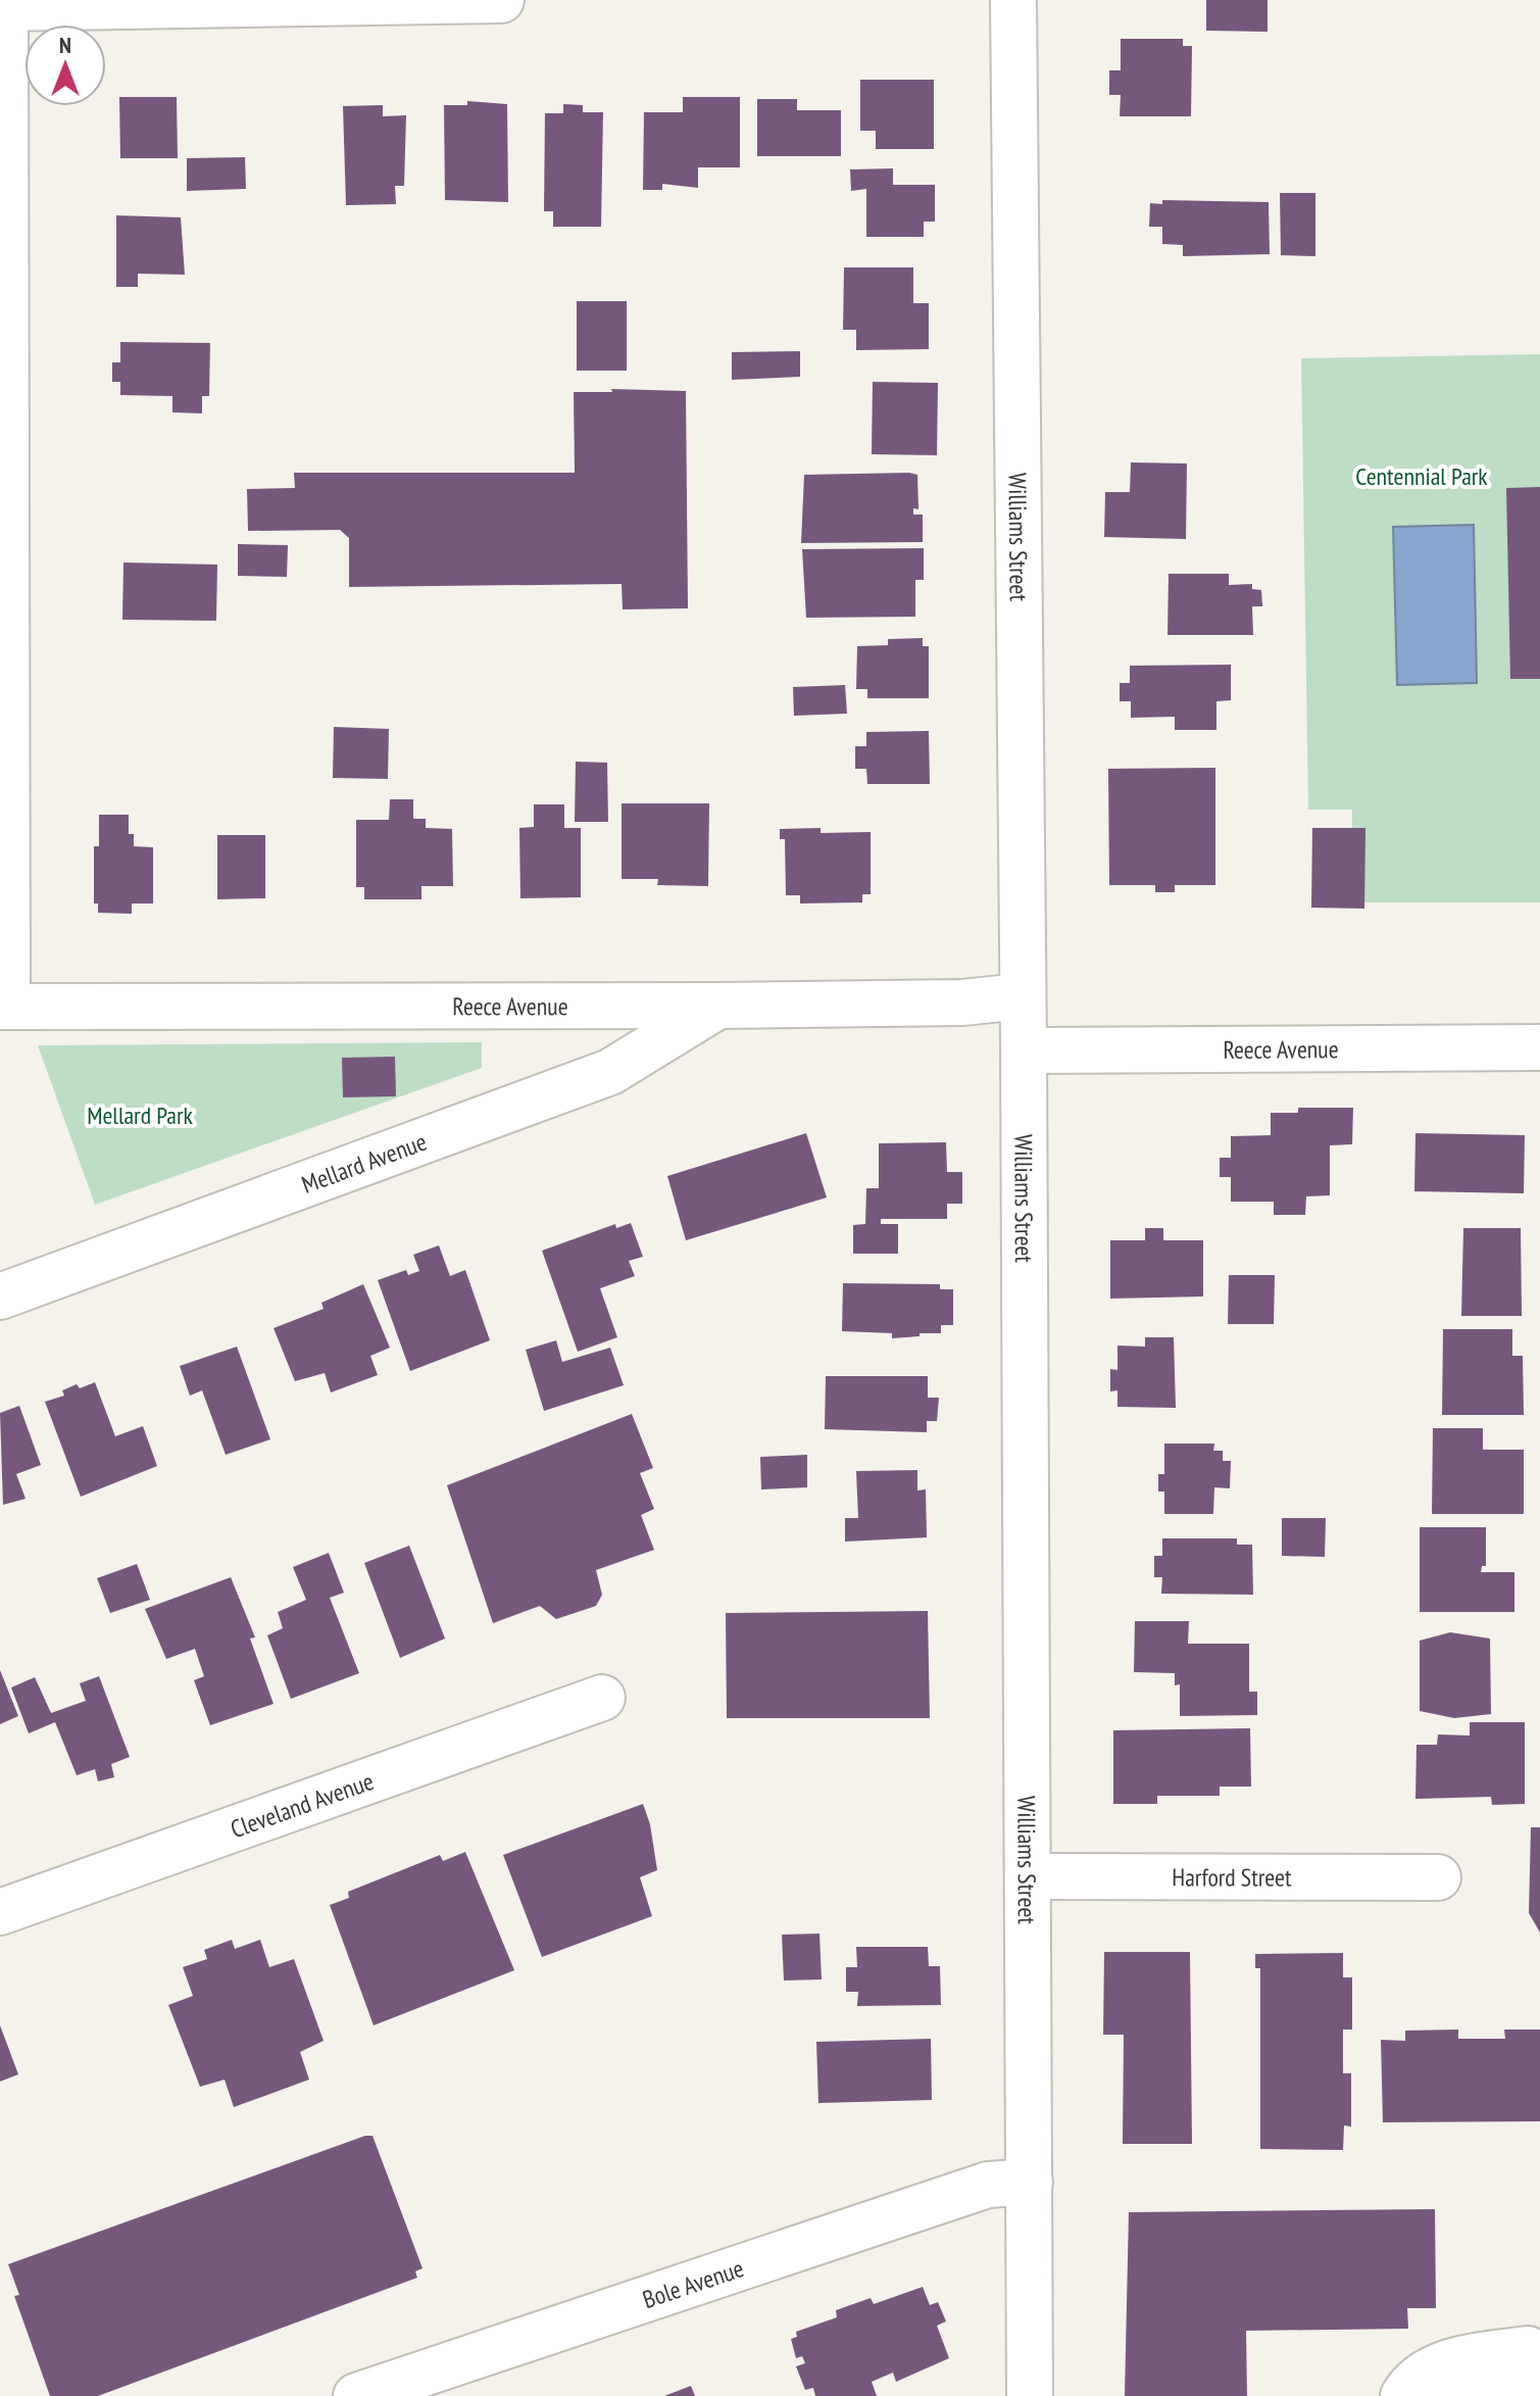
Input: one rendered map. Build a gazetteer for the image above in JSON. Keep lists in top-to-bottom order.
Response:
{
  "streets": {
    "street": [
      "Williams Street",
      "Reece Avenue",
      "Mellard Avenue",
      "Cleveland Avenue",
      "Harford Street",
      "Bole Avenue"
    ]
  },
  "crossings": [
    ["Williams Street", "Reece Avenue"],
    ["Williams Street", "Harford Street"],
    ["Williams Street", "Bole Avenue"],
    ["Reece Avenue", "Mellard Avenue"]
  ],
  "parks": ["Centennial Park", "Mellard Park"],
  "north": "top"
}
